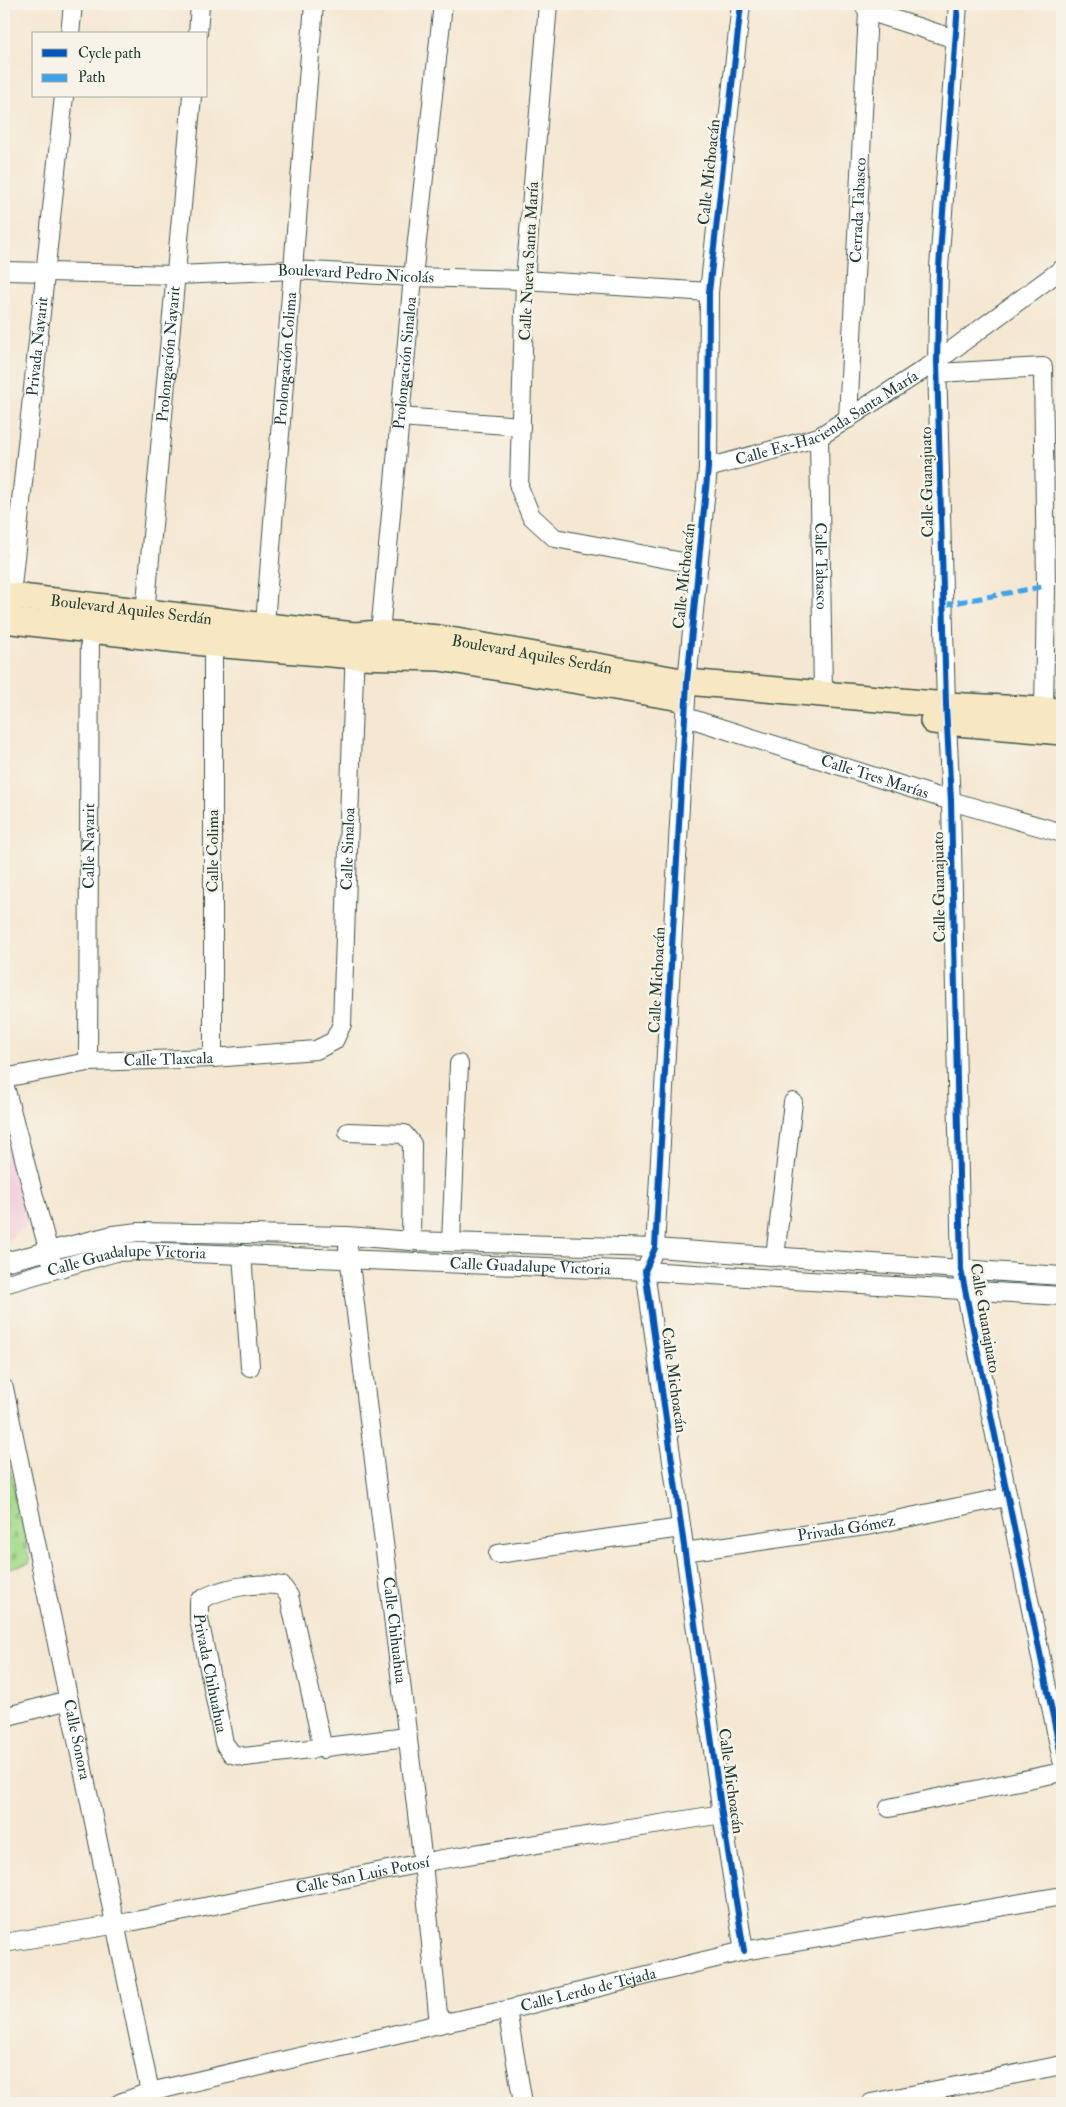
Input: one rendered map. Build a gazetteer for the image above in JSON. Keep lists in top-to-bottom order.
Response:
{
  "streets": {
    "street": [
      "Calle Michoacán",
      "Cerrada Tabasco",
      "Calle Nueva Santa María",
      "Boulevard Pedro Nicolás",
      "Privada Nayarit",
      "Prolongación Nayarit",
      "Prolongación Colima",
      "Prolongación Sinaloa",
      "Calle Ex-Hacienda Santa María",
      "Calle Guanajuato",
      "Calle Tabasco",
      "Boulevard Aquiles Serdán",
      "Calle Tres Marías",
      "Calle Nayarit",
      "Calle Sinaloa",
      "Calle Colima",
      "Calle Tlaxcala",
      "Calle Guadalupe Victoria",
      "Privada Gómez",
      "Calle Chihuahua",
      "Privada Chihuahua",
      "Calle Sonora",
      "Calle San Luis Potosí",
      "Calle Lerdo de Tejada"
    ]
  },
  "crossings": [
    ["Calle Michoacán", "Calle Nueva Santa María"],
    ["Calle Michoacán", "Boulevard Pedro Nicolás"],
    ["Calle Michoacán", "Calle Ex-Hacienda Santa María"],
    ["Calle Michoacán", "Boulevard Aquiles Serdán"],
    ["Calle Michoacán", "Calle Tres Marías"],
    ["Calle Michoacán", "Calle Guadalupe Victoria"],
    ["Calle Michoacán", "Privada Gómez"],
    ["Calle Michoacán", "Calle San Luis Potosí"],
    ["Calle Michoacán", "Calle Lerdo de Tejada"],
    ["Cerrada Tabasco", "Calle Ex-Hacienda Santa María"],
    ["Calle Nueva Santa María", "Boulevard Pedro Nicolás"],
    ["Boulevard Pedro Nicolás", "Privada Nayarit"],
    ["Boulevard Pedro Nicolás", "Prolongación Nayarit"],
    ["Boulevard Pedro Nicolás", "Prolongación Colima"],
    ["Boulevard Pedro Nicolás", "Prolongación Sinaloa"],
    ["Privada Nayarit", "Boulevard Aquiles Serdán"],
    ["Prolongación Nayarit", "Boulevard Aquiles Serdán"],
    ["Prolongación Colima", "Boulevard Aquiles Serdán"],
    ["Prolongación Sinaloa", "Boulevard Aquiles Serdán"],
    ["Calle Ex-Hacienda Santa María", "Calle Guanajuato"],
    ["Calle Ex-Hacienda Santa María", "Calle Tabasco"],
    ["Calle Guanajuato", "Boulevard Aquiles Serdán"],
    ["Calle Guanajuato", "Calle Tres Marías"],
    ["Calle Guanajuato", "Calle Guadalupe Victoria"],
    ["Calle Guanajuato", "Privada Gómez"],
    ["Calle Tabasco", "Boulevard Aquiles Serdán"],
    ["Boulevard Aquiles Serdán", "Calle Tres Marías"],
    ["Boulevard Aquiles Serdán", "Calle Nayarit"],
    ["Boulevard Aquiles Serdán", "Calle Sinaloa"],
    ["Boulevard Aquiles Serdán", "Calle Colima"],
    ["Calle Nayarit", "Calle Tlaxcala"],
    ["Calle Sinaloa", "Calle Tlaxcala"],
    ["Calle Colima", "Calle Tlaxcala"],
    ["Calle Guadalupe Victoria", "Calle Chihuahua"],
    ["Calle Chihuahua", "Privada Chihuahua"],
    ["Calle Chihuahua", "Calle San Luis Potosí"],
    ["Calle Chihuahua", "Calle Lerdo de Tejada"],
    ["Calle Sonora", "Calle San Luis Potosí"],
    ["Calle Sonora", "Calle Lerdo de Tejada"]
  ],
  "legend": ["Cycle path", "Path"]
}
